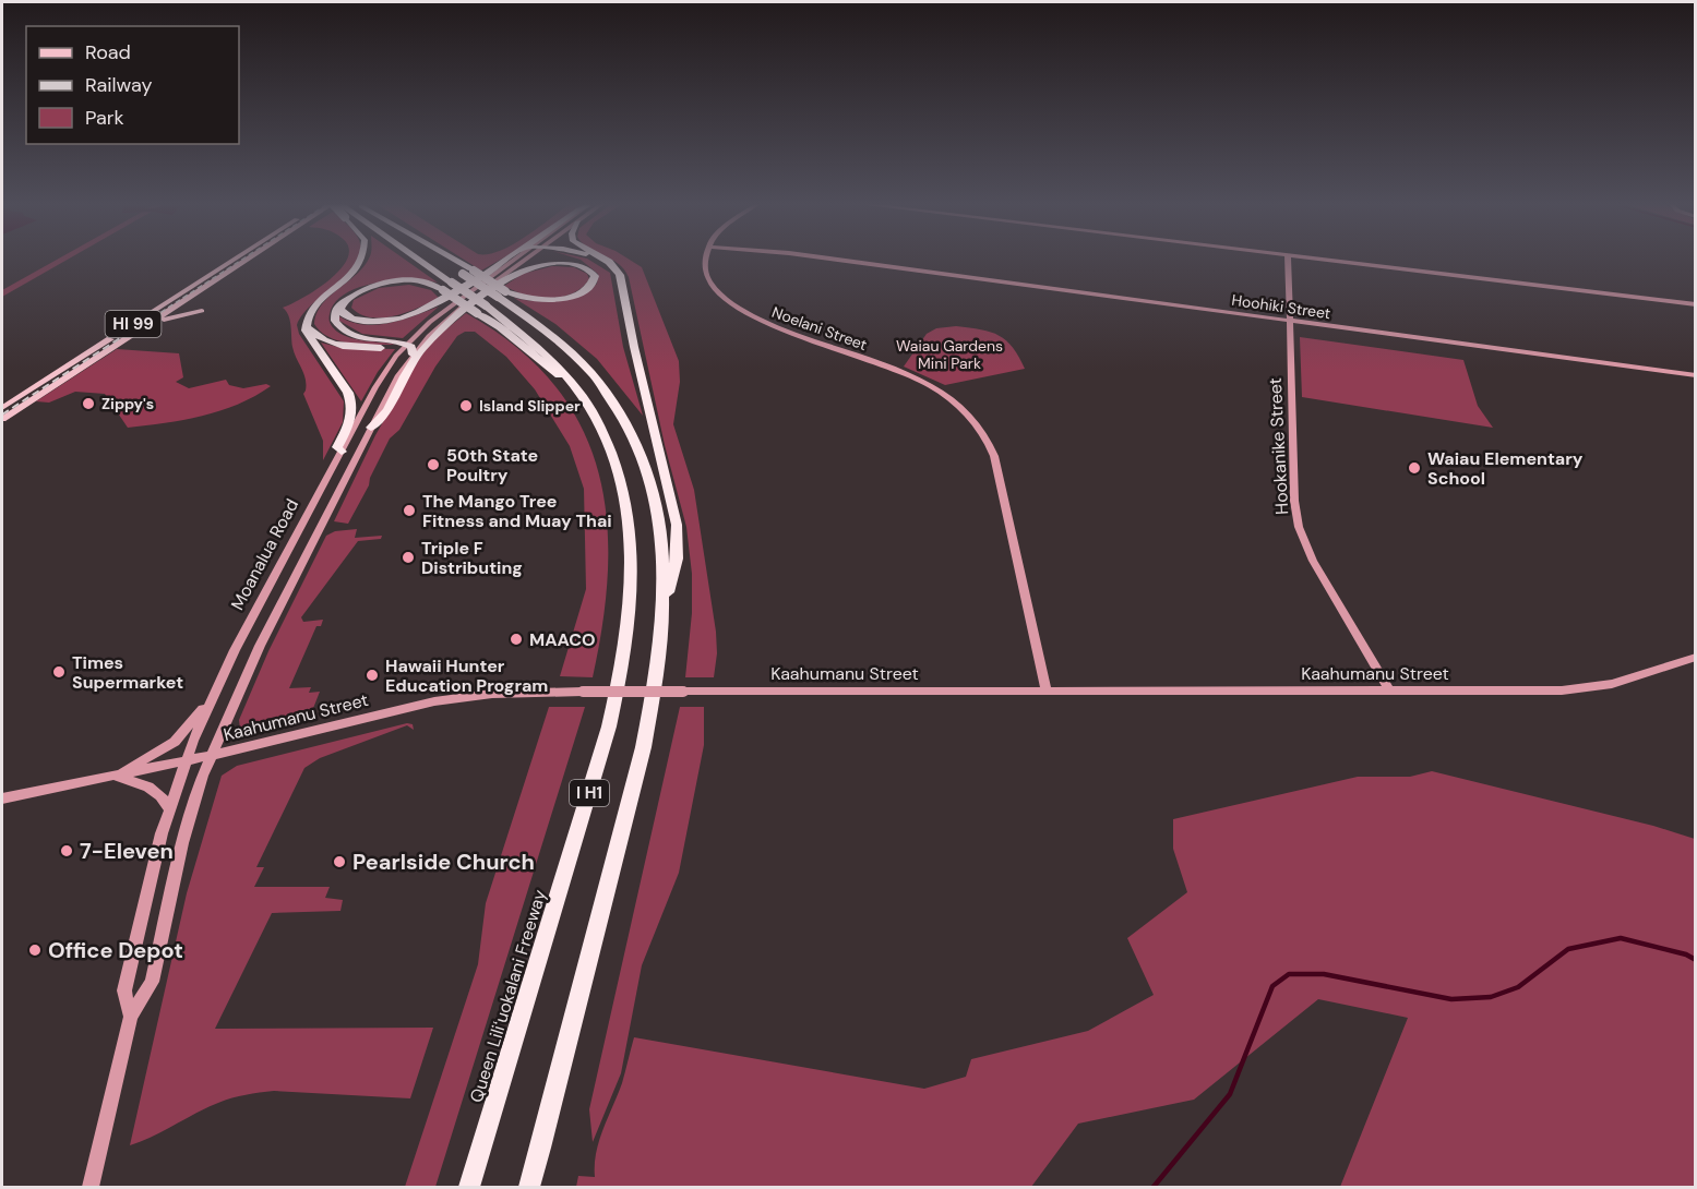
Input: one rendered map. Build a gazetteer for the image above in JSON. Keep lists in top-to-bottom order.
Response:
{
  "streets": {
    "highway": ["I H1", "Queen Liliʻuokalani Freeway"],
    "main road": ["HI 99"],
    "street": [
      "Hoohiki Street",
      "Noelani Street",
      "Hookanike Street",
      "Moanalua Road",
      "Kaahumanu Street"
    ]
  },
  "crossings": [
    ["Hoohiki Street", "Hookanike Street"],
    ["Noelani Street", "Kaahumanu Street"],
    ["Hookanike Street", "Kaahumanu Street"],
    ["Moanalua Road", "Kaahumanu Street"]
  ],
  "parks": ["Waiau Gardens Mini Park"],
  "places": [
    "Zippy's",
    "Island Slipper",
    "50th State Poultry",
    "Waiau Elementary School",
    "The Mango Tree Fitness and Muay Thai",
    "Triple F Distributing",
    "MAACO",
    "Times Supermarket",
    "Hawaii Hunter Education Program",
    "7-Eleven",
    "Pearlside Church",
    "Office Depot"
  ],
  "legend": ["Road", "Railway", "Park"]
}
